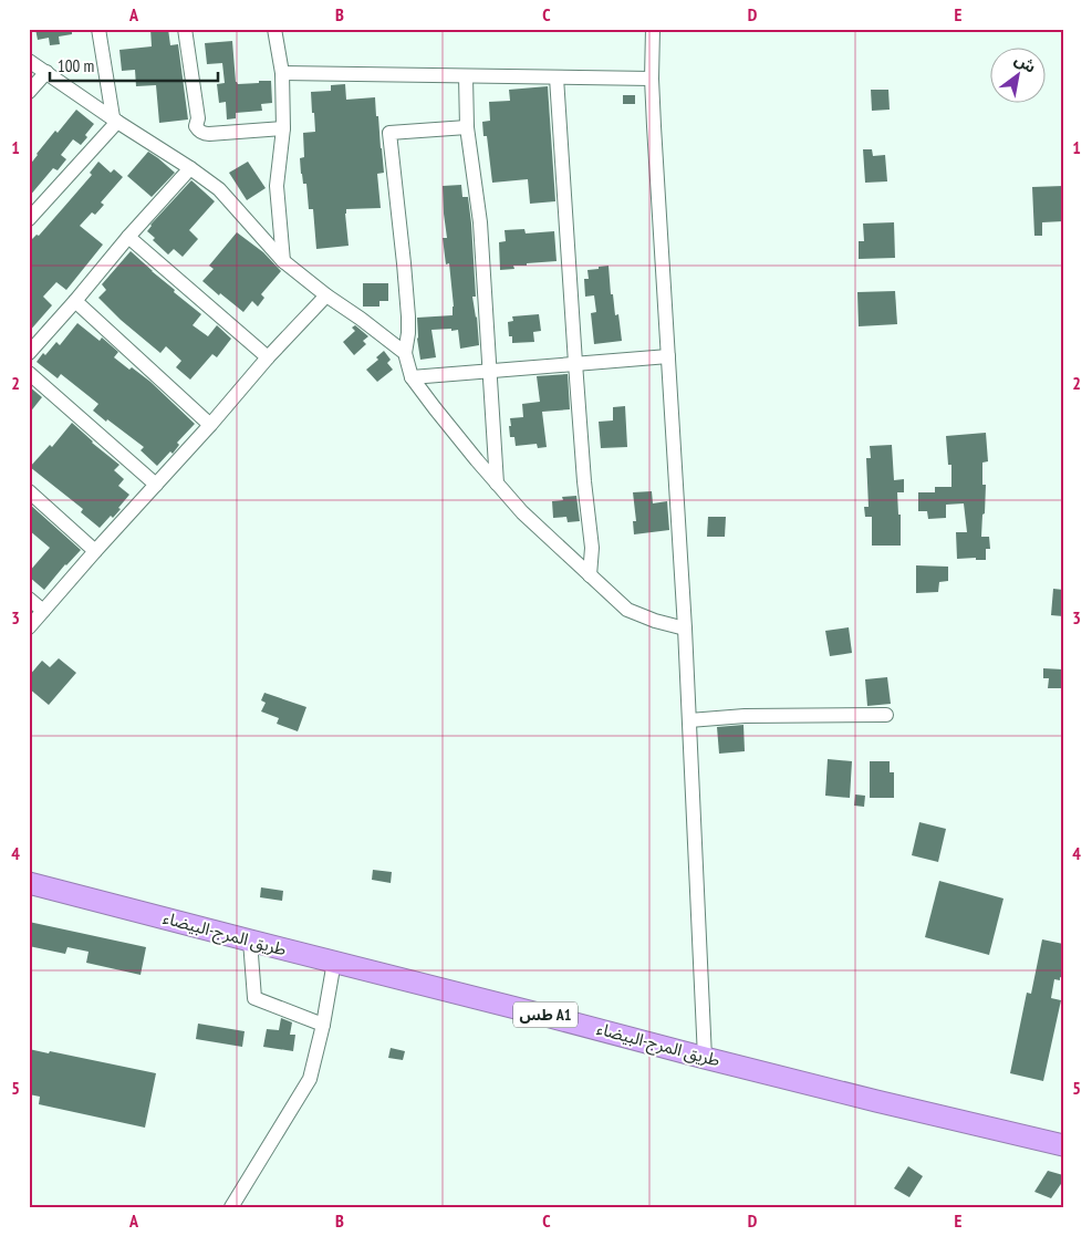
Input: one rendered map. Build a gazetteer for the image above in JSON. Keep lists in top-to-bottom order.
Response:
{
  "streets": {
    "highway": ["طريق المرج-البيضاء", "طس A1"]
  },
  "scale_bar": "100 m",
  "north": "top right",
  "grid": {
    "columns": [
      "A",
      "B",
      "C",
      "D",
      "E"
    ],
    "rows": [
      "1",
      "2",
      "3",
      "4",
      "5"
    ]
  }
}
